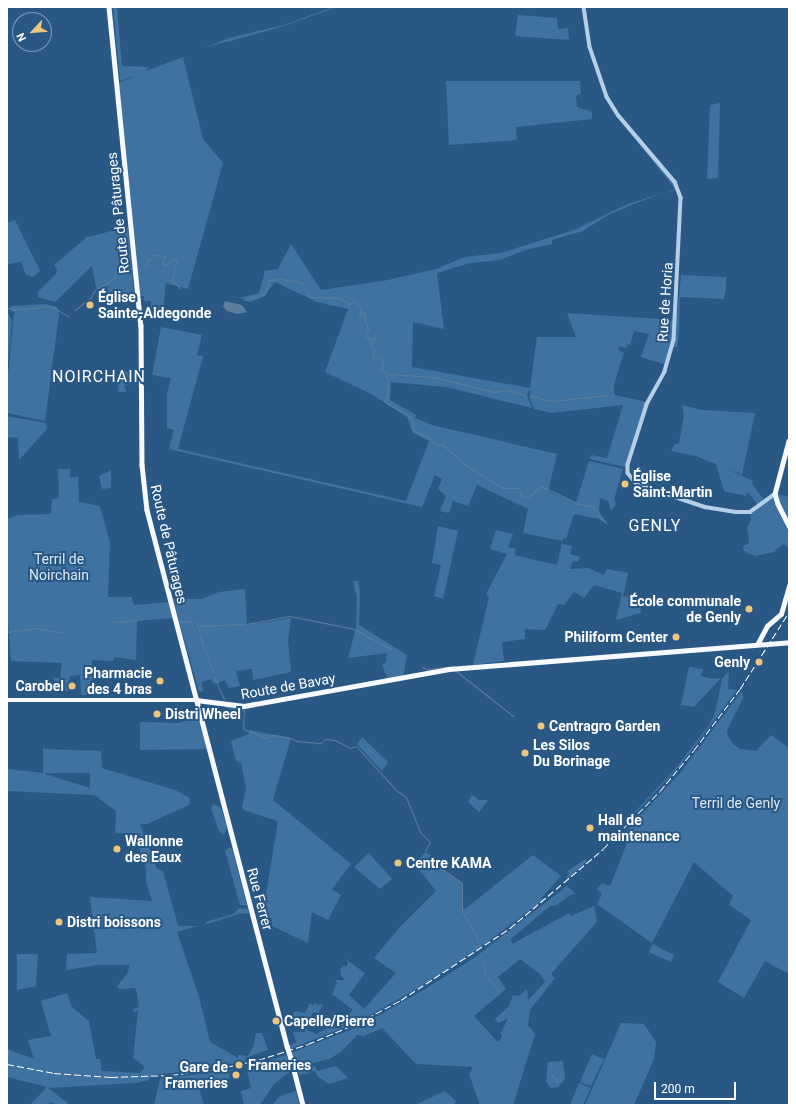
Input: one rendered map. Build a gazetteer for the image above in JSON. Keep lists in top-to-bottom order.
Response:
{
  "streets": {
    "main road": ["Route de Pâturages", "Route de Bavay", "Rue Ferrer"],
    "street": ["Rue de Horia"]
  },
  "crossings": [
    ["Route de Pâturages", "Route de Bavay"],
    ["Route de Pâturages", "Rue Ferrer"],
    ["Route de Bavay", "Rue Ferrer"]
  ],
  "districts": ["NOIRCHAIN", "GENLY"],
  "parks": ["Terril de Noirchain", "Terril de Genly"],
  "places": [
    "Église Sainte-Aldegonde",
    "Église Saint-Martin",
    "École communale de Genly",
    "Philiform Center",
    "Genly",
    "Pharmacie des 4 bras",
    "Carobel",
    "Distri Wheel",
    "Centragro Garden",
    "Les Silos Du Borinage",
    "Hall de maintenance",
    "Wallonne des Eaux",
    "Centre KAMA",
    "Distri boissons",
    "Capelle/Pierre",
    "Frameries",
    "Gare de Frameries"
  ],
  "scale_bar": "200 m",
  "north": "bottom left"
}
